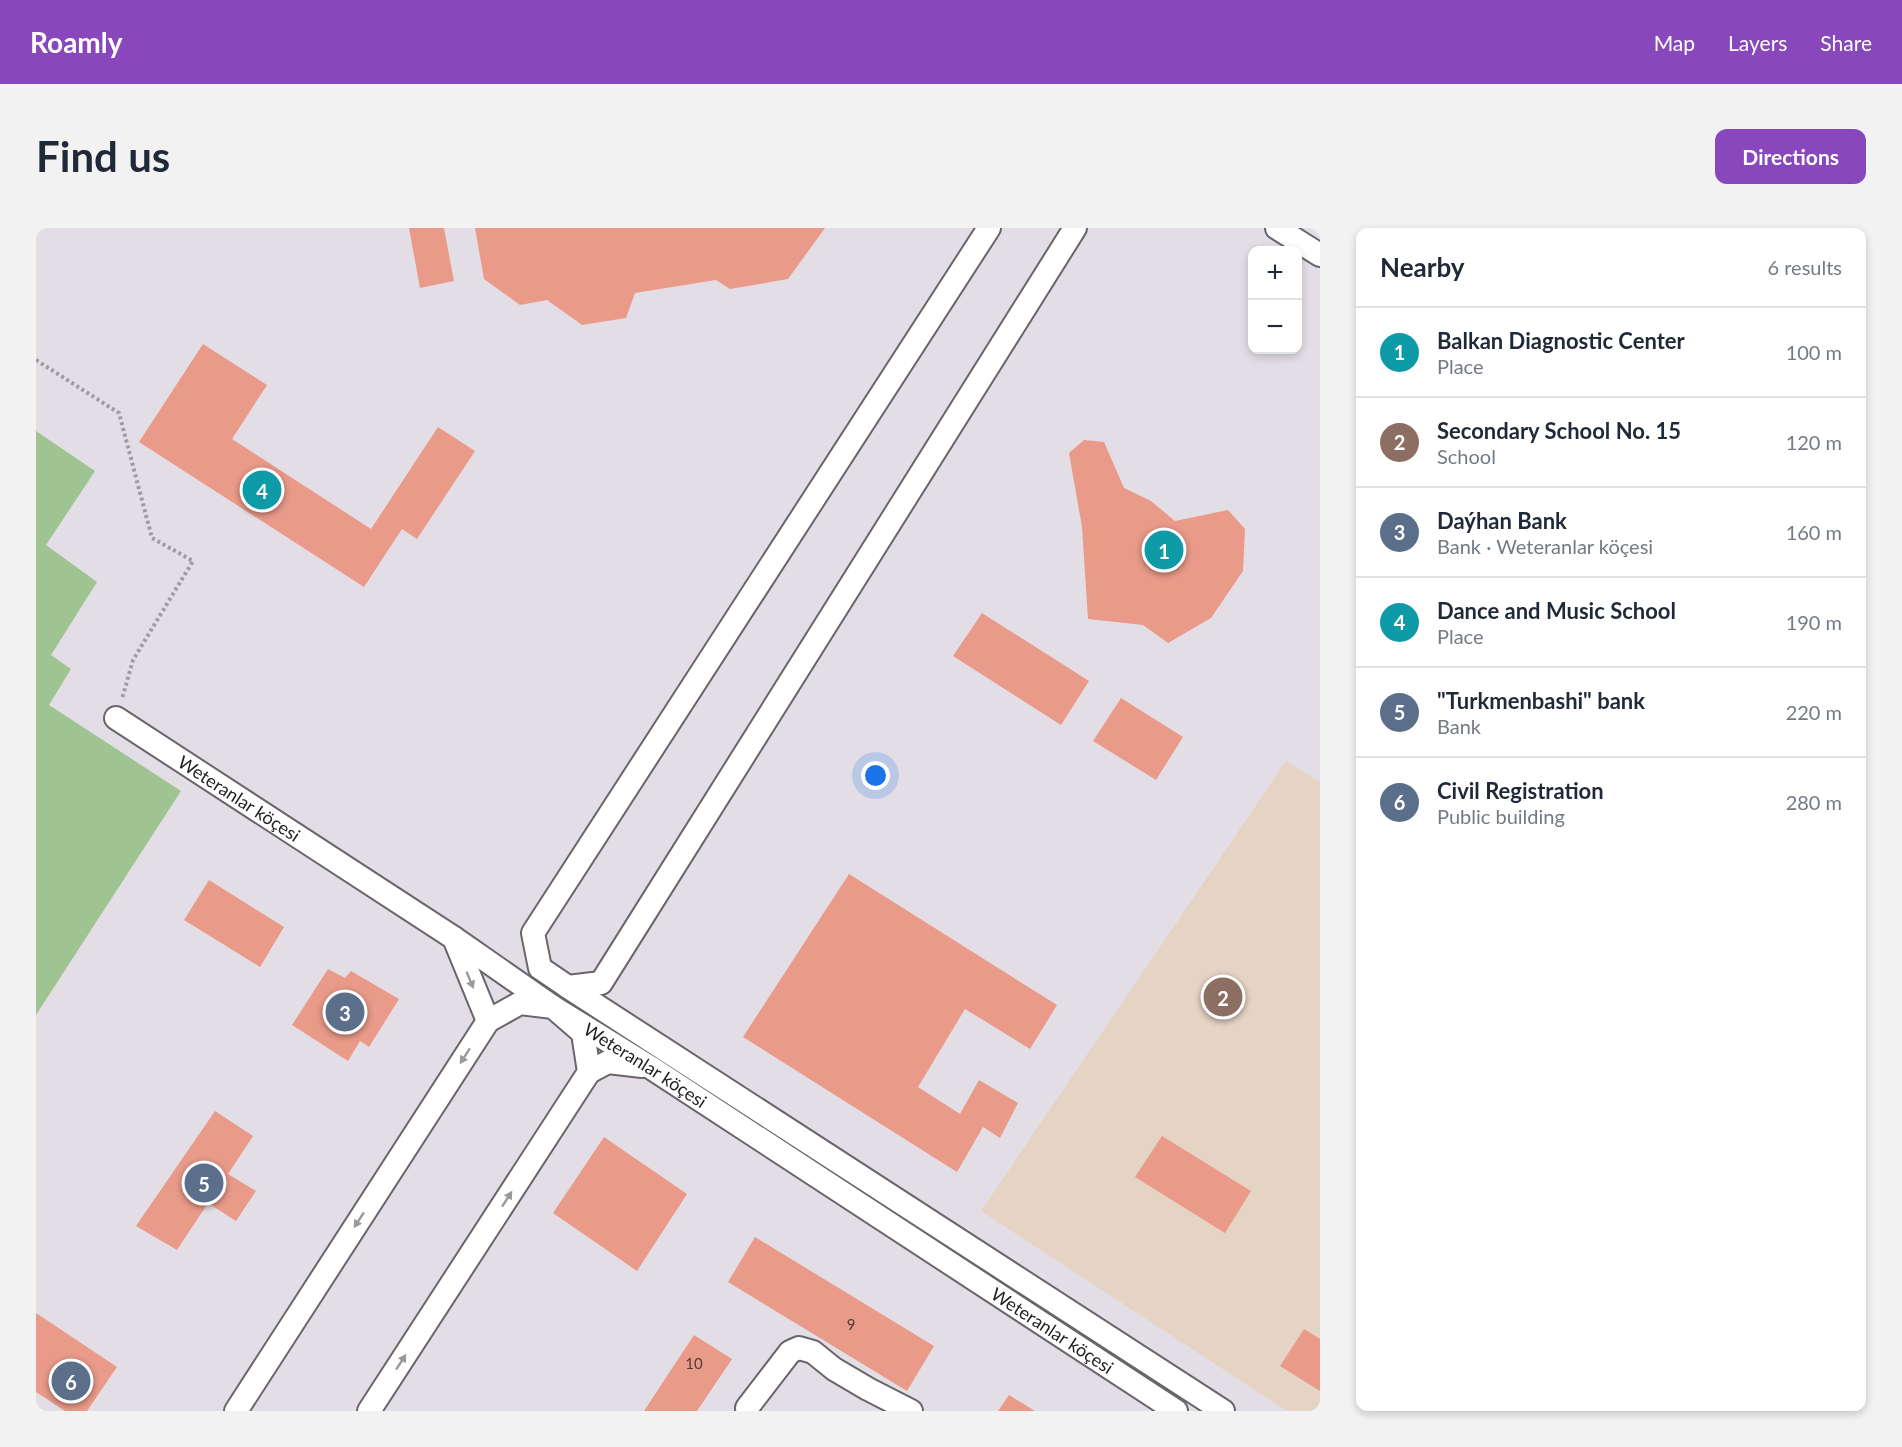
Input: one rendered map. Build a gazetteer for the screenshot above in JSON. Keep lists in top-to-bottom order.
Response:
{
  "streets": {
    "street": ["Weteranlar köçesi"]
  },
  "house_numbers": ["9", "10"],
  "page": {
    "header": "Roamly",
    "nav": ["Map", "Layers", "Share"],
    "buttons": "Directions",
    "title": "Find us",
    "heading": ["Nearby", "6 results"],
    "map_buttons": ["+", "−"],
    "list": [
      {
        "mark": "1",
        "name": "Balkan Diagnostic Center",
        "note": "Place",
        "value": "100 m"
      },
      {
        "mark": "2",
        "name": "Secondary School No. 15",
        "note": "School",
        "value": "120 m"
      },
      {
        "mark": "3",
        "name": "Daýhan Bank",
        "note": "Bank · Weteranlar köçesi",
        "value": "160 m"
      },
      {
        "mark": "4",
        "name": "Dance and Music School",
        "note": "Place",
        "value": "190 m"
      },
      {
        "mark": "5",
        "name": "\"Turkmenbashi\" bank",
        "note": "Bank",
        "value": "220 m"
      },
      {
        "mark": "6",
        "name": "Civil Registration",
        "note": "Public building",
        "value": "280 m"
      }
    ],
    "pins": [
      "4",
      "1",
      "2",
      "3",
      "5",
      "6"
    ]
  }
}
